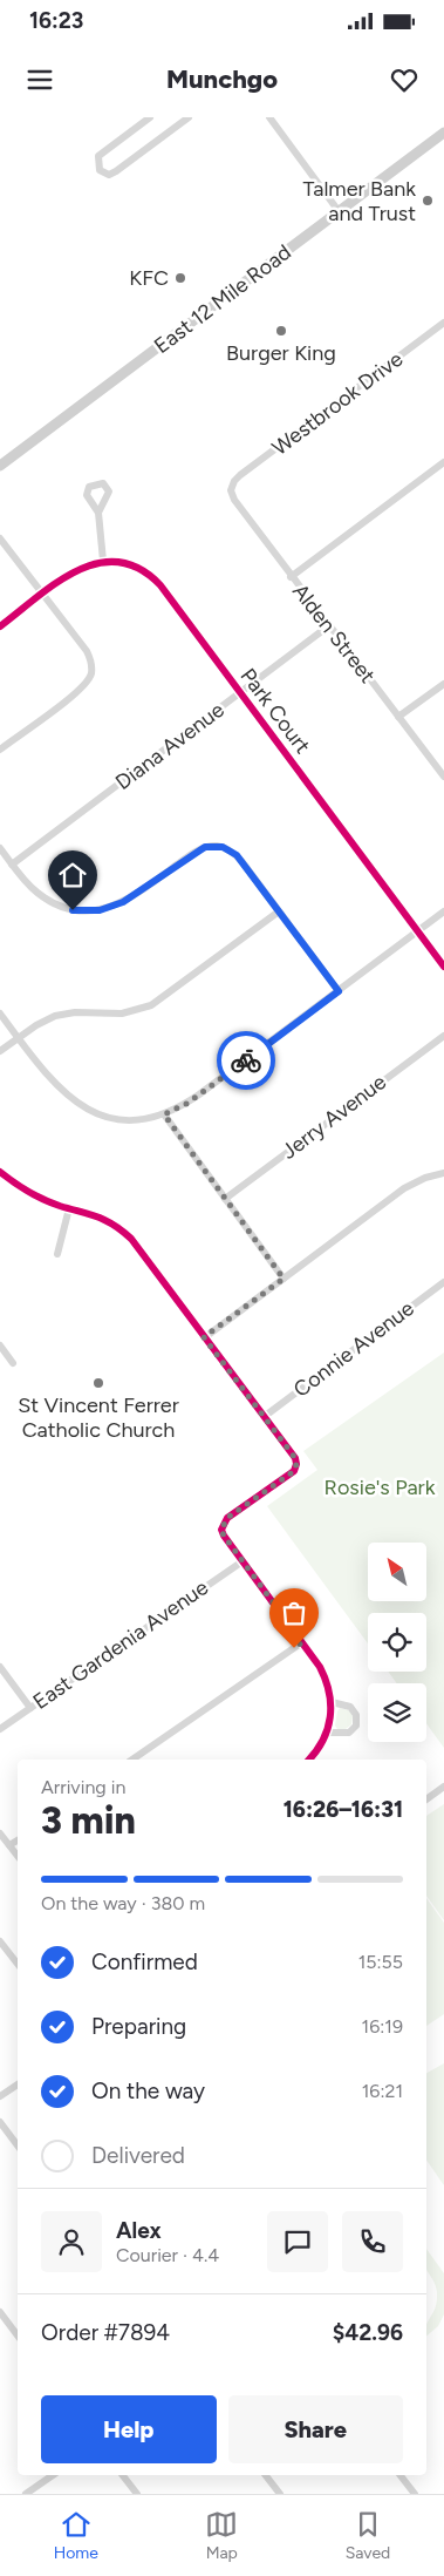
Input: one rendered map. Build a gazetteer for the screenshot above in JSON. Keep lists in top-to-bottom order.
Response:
{
  "streets": {
    "main road": ["East 12 Mile Road"],
    "street": [
      "Westbrook Drive",
      "Alden Street",
      "Park Court",
      "Diana Avenue",
      "Jerry Avenue",
      "Connie Avenue",
      "East Gardenia Avenue"
    ]
  },
  "crossings": [
    ["Westbrook Drive", "Alden Street"],
    ["Alden Street", "Diana Avenue"],
    ["Park Court", "Diana Avenue"]
  ],
  "parks": ["Rosie's Park"],
  "places": [
    "Talmer Bank and Trust",
    "KFC",
    "Burger King",
    "St Vincent Ferrer Catholic Church"
  ],
  "north": "top left",
  "page": {
    "status": "16:23",
    "header": "Munchgo",
    "heading": ["3 min", "Arriving in", "16:26–16:31"],
    "panel": [
      "Alex",
      "Courier · 4.4",
      "Order #7894",
      "$42.96"
    ],
    "bar": "On the way · 380 m",
    "list": [
      ["Confirmed", "15:55"],
      ["Preparing", "16:19"],
      ["On the way", "16:21"],
      "Delivered"
    ],
    "buttons": ["Help", "Share"],
    "tabs": ["Home", "Map", "Saved"]
  }
}
